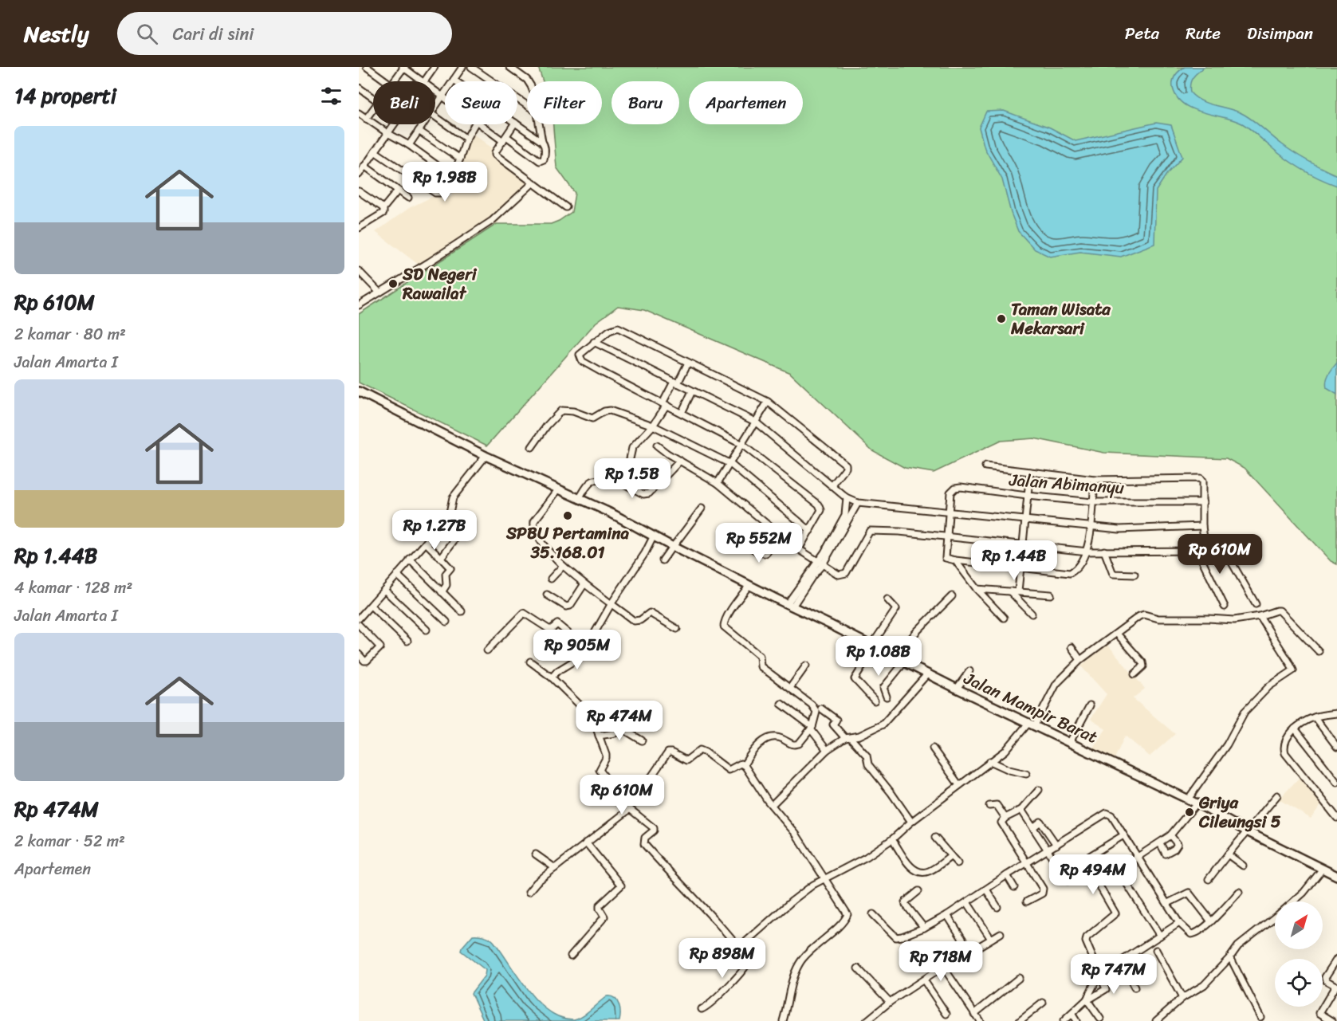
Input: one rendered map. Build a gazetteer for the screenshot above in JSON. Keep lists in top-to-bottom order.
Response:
{
  "streets": {
    "street": ["Jalan Abimanyu", "Jalan Mampir Barat"]
  },
  "places": [
    "SD Negeri Rawailat",
    "Taman Wisata Mekarsari",
    "SPBU Pertamina 35.168.01",
    "Griya Cileungsi 5"
  ],
  "north": "top right",
  "page": {
    "header": "Nestly",
    "search": "Cari di sini",
    "nav": ["Peta", "Rute", "Disimpan"],
    "heading": "14 properti",
    "chip": [
      "Beli",
      "Sewa",
      "Filter",
      "Baru",
      "Apartemen"
    ],
    "list": [
      {
        "name": "Rp 610M",
        "note": "2 kamar · 80 m² · Jalan Amarta I"
      },
      {
        "name": "Rp 1.44B",
        "note": "4 kamar · 128 m² · Jalan Amarta I"
      },
      {
        "name": "Rp 474M",
        "note": "2 kamar · 52 m² · Apartemen"
      }
    ],
    "price": [
      "Rp 1.98B",
      "Rp 1.5B",
      "Rp 1.27B",
      "Rp 552M",
      "Rp 610M",
      "Rp 1.44B",
      "Rp 905M",
      "Rp 1.08B",
      "Rp 474M",
      "Rp 610M",
      "Rp 494M",
      "Rp 898M",
      "Rp 718M",
      "Rp 747M"
    ]
  }
}
